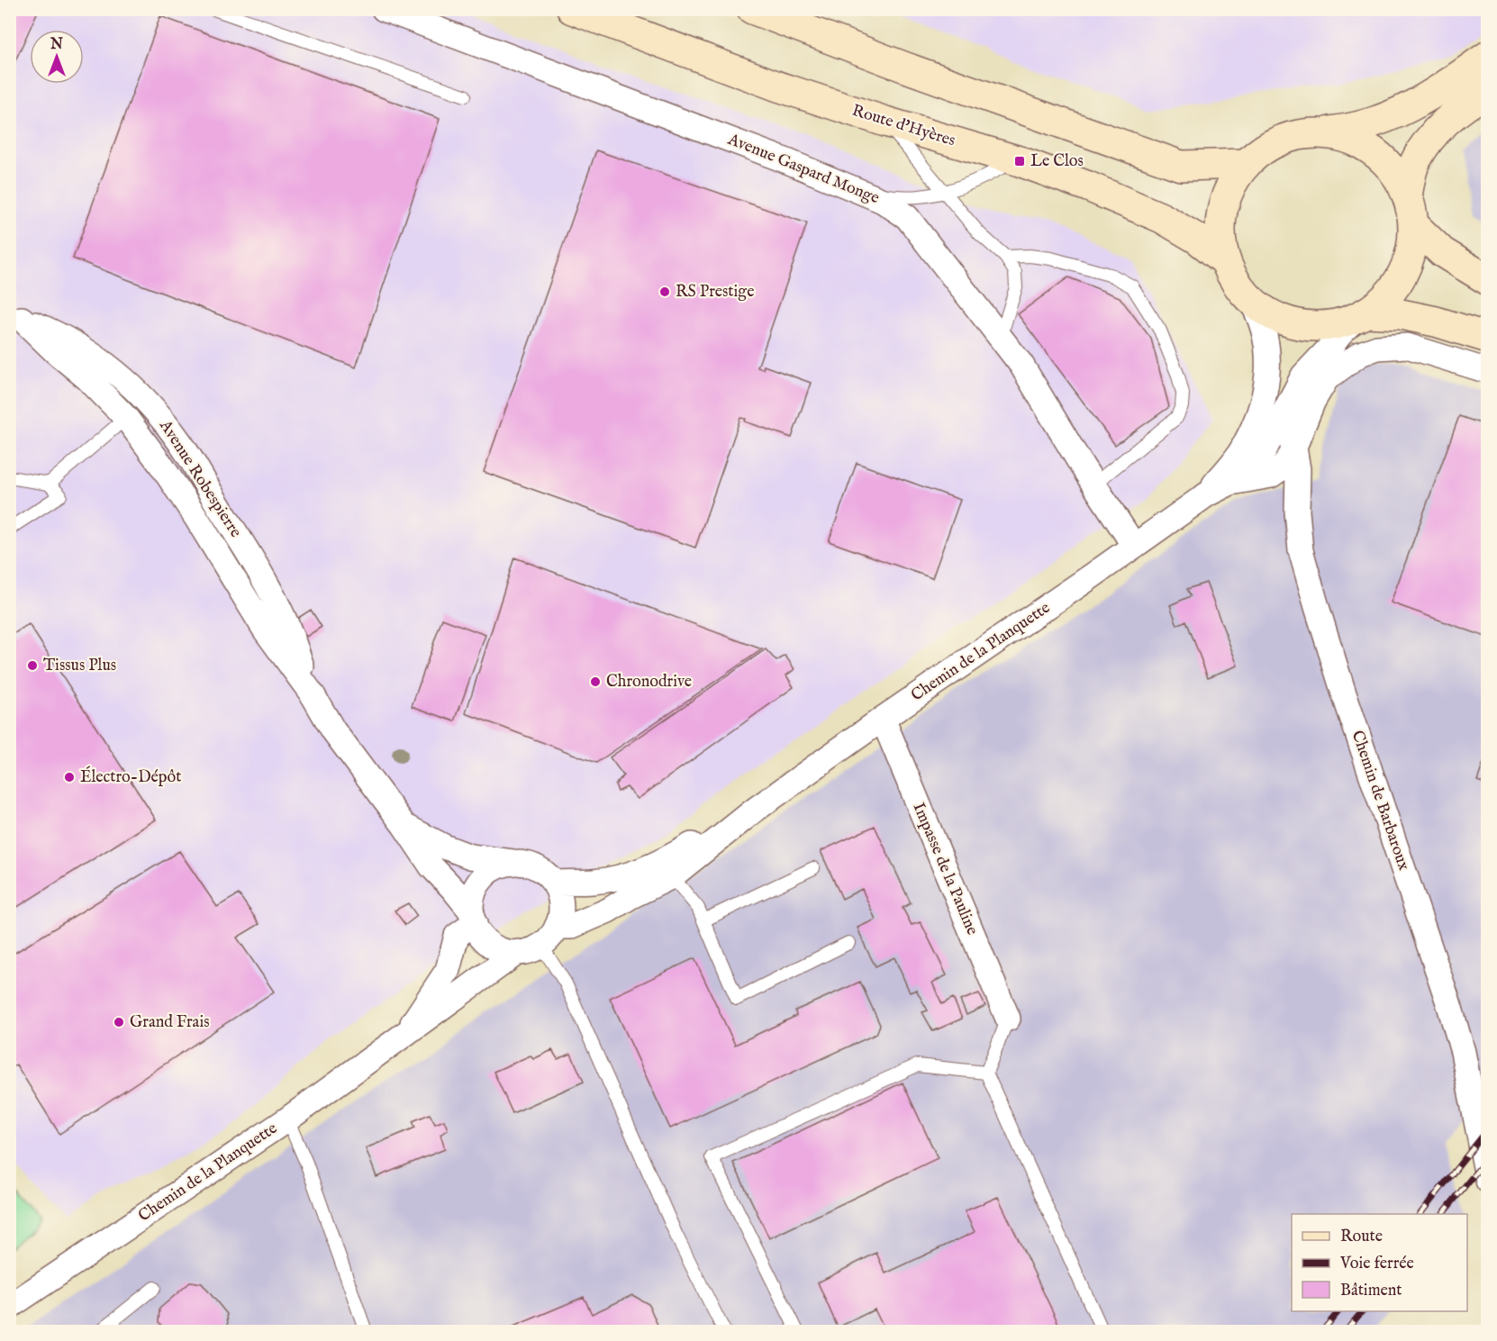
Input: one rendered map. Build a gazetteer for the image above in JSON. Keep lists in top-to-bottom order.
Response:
{
  "streets": {
    "main road": ["Route d'Hyères"],
    "street": [
      "Avenue Gaspard Monge",
      "Avenue Robespierre",
      "Chemin de la Planquette",
      "Chemin de Barbaroux",
      "Impasse de la Pauline"
    ]
  },
  "crossings": [
    ["Route d'Hyères", "Chemin de la Planquette"],
    ["Avenue Gaspard Monge", "Chemin de la Planquette"],
    ["Avenue Robespierre", "Chemin de la Planquette"],
    ["Chemin de la Planquette", "Chemin de Barbaroux"],
    ["Chemin de la Planquette", "Impasse de la Pauline"]
  ],
  "places": {
    "transit": ["Le Clos"],
    "other": [
      "RS Prestige",
      "Tissus Plus",
      "Chronodrive",
      "Électro-Dépôt",
      "Grand Frais"
    ]
  },
  "legend": ["Route", "Voie ferrée", "Bâtiment"],
  "north": "top"
}
